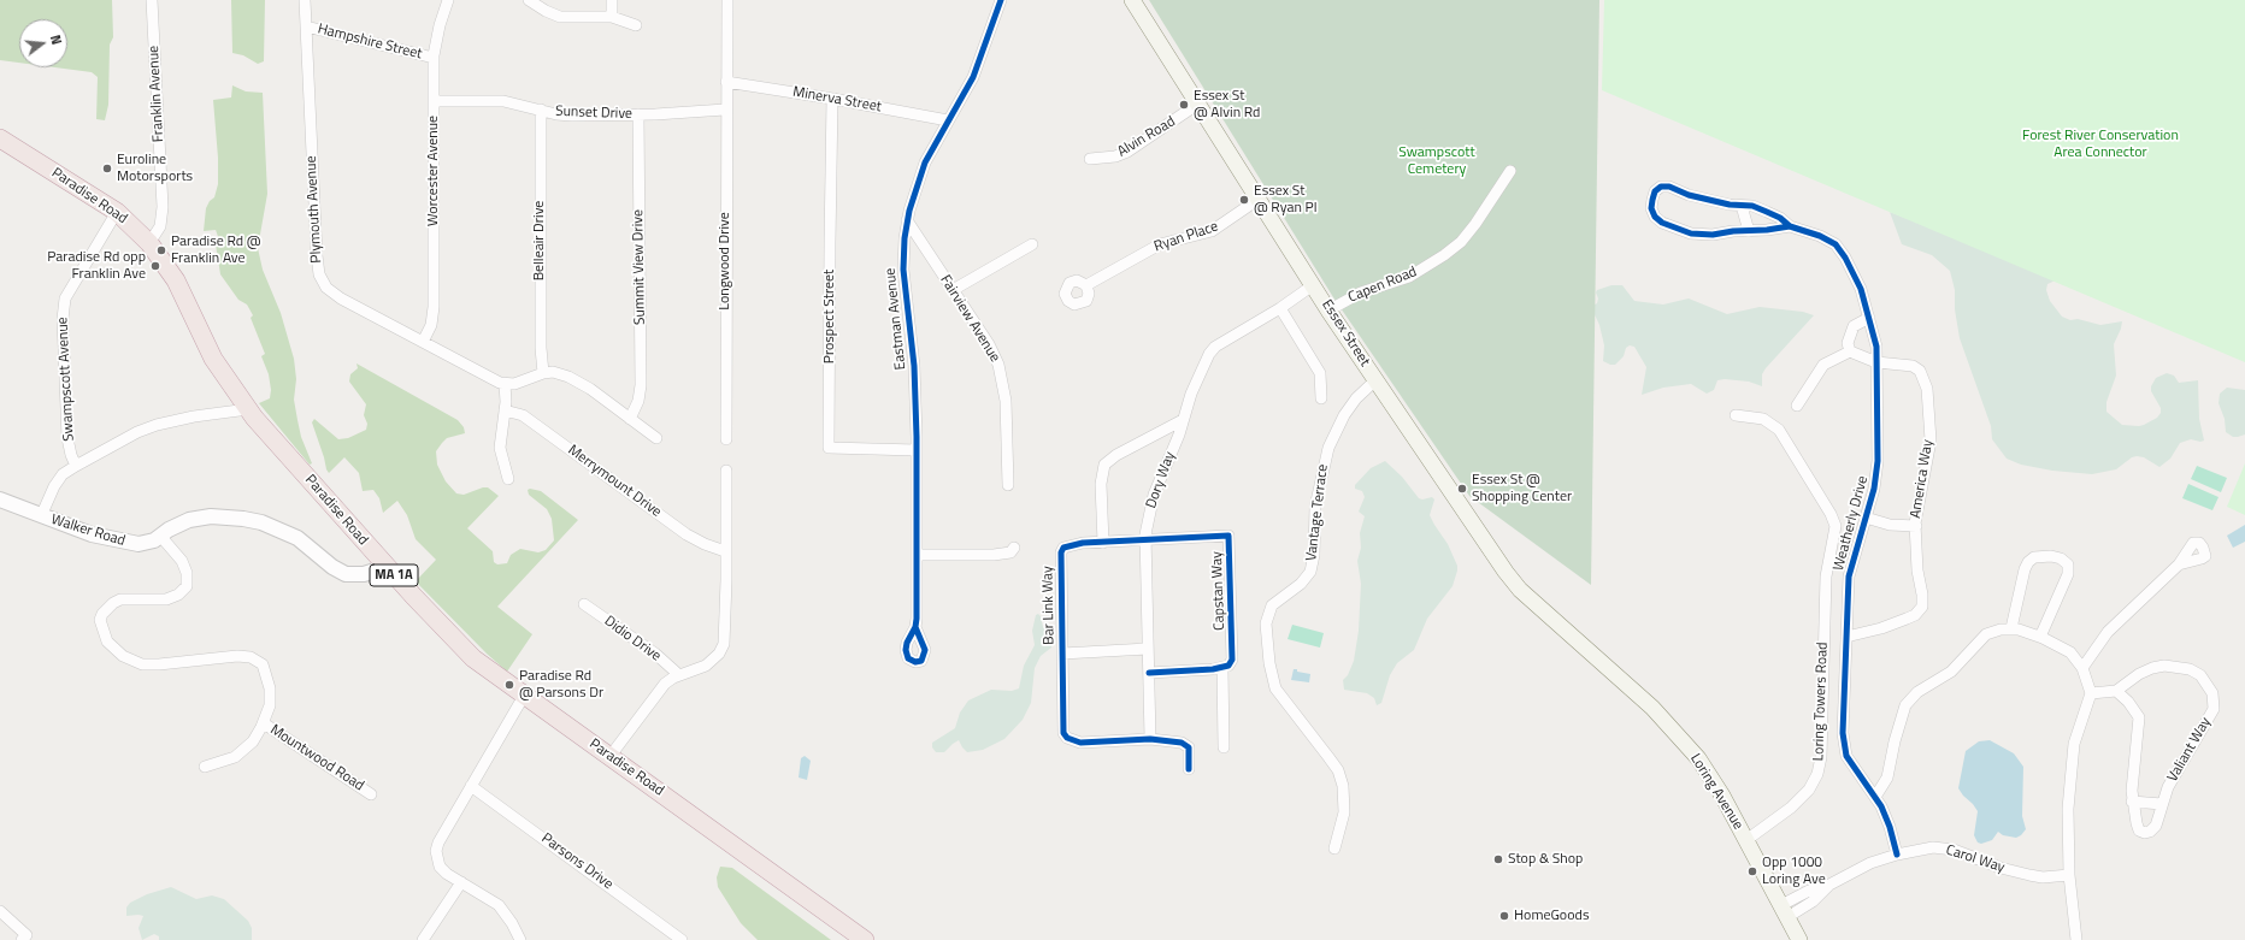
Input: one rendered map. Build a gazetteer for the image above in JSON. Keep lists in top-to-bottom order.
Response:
{
  "streets": {
    "highway": ["Paradise Road", "MA 1A"],
    "main road": ["Essex Street", "Loring Avenue"],
    "street": [
      "Hampshire Street",
      "Franklin Avenue",
      "Minerva Street",
      "Sunset Drive",
      "Alvin Road",
      "Worcester Avenue",
      "Plymouth Avenue",
      "Ryan Place",
      "Belleair Drive",
      "Longwood Drive",
      "Summit View Drive",
      "Capen Road",
      "Prospect Street",
      "Eastman Avenue",
      "Fairview Avenue",
      "Swampscott Avenue",
      "America Way",
      "Dory Way",
      "Merrymount Drive",
      "Vantage Terrace",
      "Weatherly Drive",
      "Walker Road",
      "Capstan Way",
      "Bar Link Way",
      "Didio Drive",
      "Loring Towers Road",
      "Valiant Way",
      "Mountwood Road",
      "Carol Way",
      "Parsons Drive"
    ]
  },
  "crossings": [
    ["Hampshire Street", "Worcester Avenue"],
    ["Hampshire Street", "Plymouth Avenue"],
    ["Franklin Avenue", "Paradise Road"],
    ["Minerva Street", "Longwood Drive"],
    ["Minerva Street", "Prospect Street"],
    ["Minerva Street", "Eastman Avenue"],
    ["Sunset Drive", "Worcester Avenue"],
    ["Sunset Drive", "Belleair Drive"],
    ["Sunset Drive", "Longwood Drive"],
    ["Sunset Drive", "Summit View Drive"],
    ["Alvin Road", "Essex Street"],
    ["Worcester Avenue", "Plymouth Avenue"],
    ["Paradise Road", "Swampscott Avenue"],
    ["Paradise Road", "Walker Road"],
    ["Ryan Place", "Essex Street"],
    ["Capen Road", "Essex Street"],
    ["Prospect Street", "Eastman Avenue"],
    ["Eastman Avenue", "Fairview Avenue"],
    ["Essex Street", "Dory Way"],
    ["Essex Street", "Vantage Terrace"],
    ["Essex Street", "Loring Avenue"],
    ["America Way", "Weatherly Drive"],
    ["Dory Way", "Capstan Way"],
    ["Dory Way", "Bar Link Way"],
    ["Weatherly Drive", "Carol Way"],
    ["Walker Road", "Mountwood Road"],
    ["Capstan Way", "Bar Link Way"],
    ["Loring Towers Road", "Loring Avenue"],
    ["Loring Avenue", "Carol Way"]
  ],
  "parks": ["Forest River Conservation Area Connector", "Swampscott Cemetery"],
  "places": [
    "Essex St @ Alvin Rd",
    "Euroline Motorsports",
    "Essex St @ Ryan Pl",
    "Paradise Rd @ Franklin Ave",
    "Paradise Rd opp Franklin Ave",
    "Essex St @ Shopping Center",
    "Paradise Rd @ Parsons Dr",
    "Stop & Shop",
    "Opp 1000 Loring Ave",
    "HomeGoods"
  ],
  "north": "right"
}
